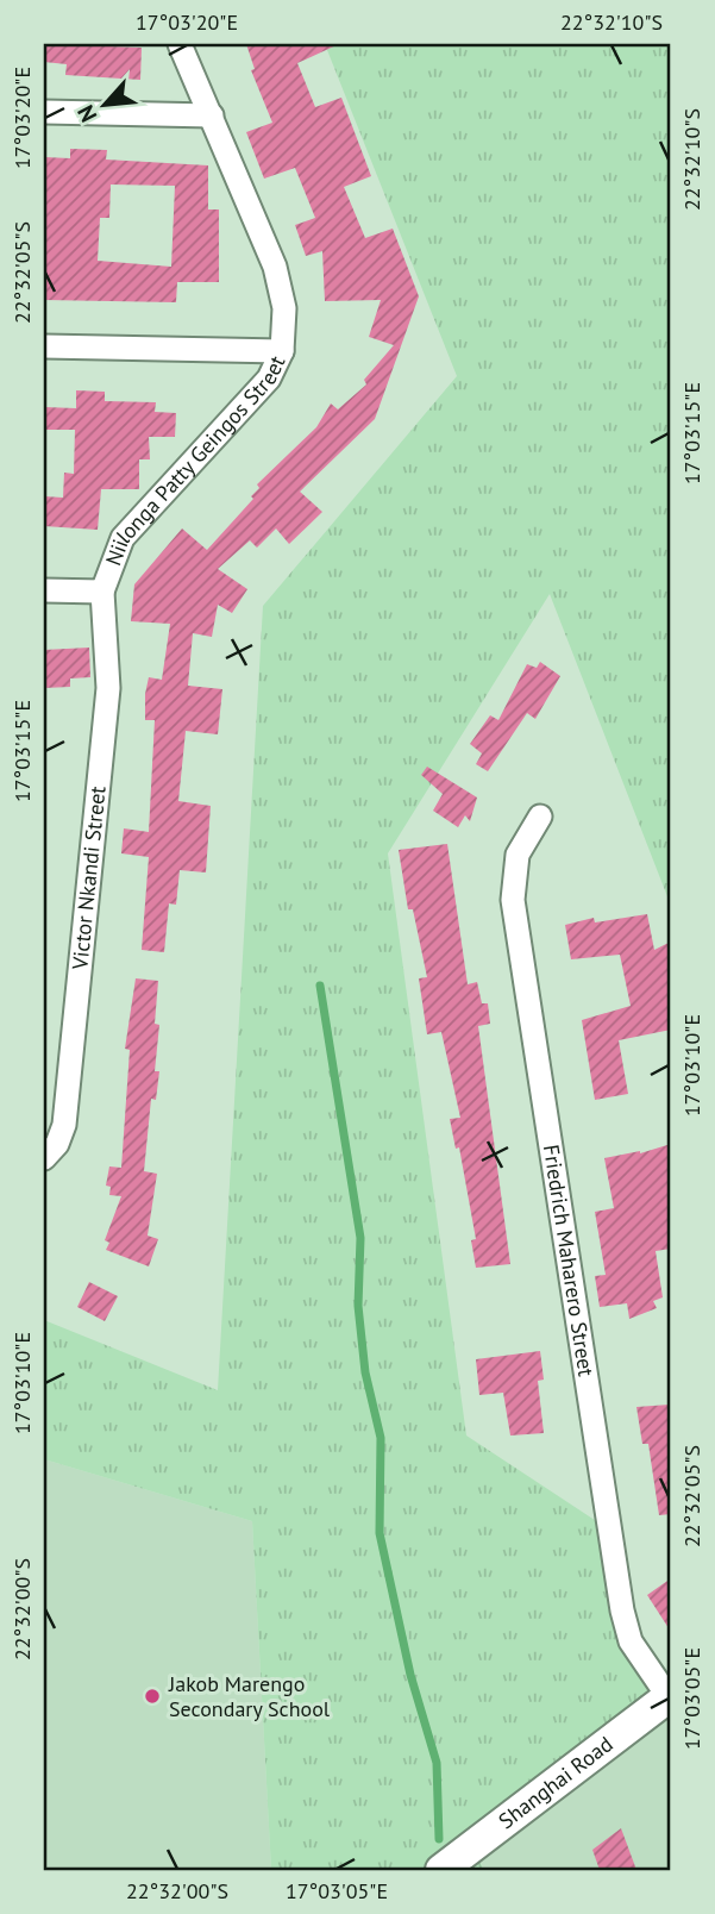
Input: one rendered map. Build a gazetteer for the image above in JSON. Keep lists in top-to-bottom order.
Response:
{
  "streets": {
    "street": [
      "Niilonga Patty Geingos Street",
      "Victor Nkandi Street",
      "Friedrich Maharero Street",
      "Shanghai Road"
    ]
  },
  "crossings": [
    ["Niilonga Patty Geingos Street", "Victor Nkandi Street"],
    ["Friedrich Maharero Street", "Shanghai Road"]
  ],
  "places": ["Jakob Marengo Secondary School"],
  "north": "bottom left",
  "coordinates": [
    "17°03'20\"E",
    "22°32'10\"S",
    "22°32'05\"S",
    "17°03'15\"E",
    "17°03'10\"E",
    "22°32'00\"S",
    "17°03'05\"E"
  ]
}
